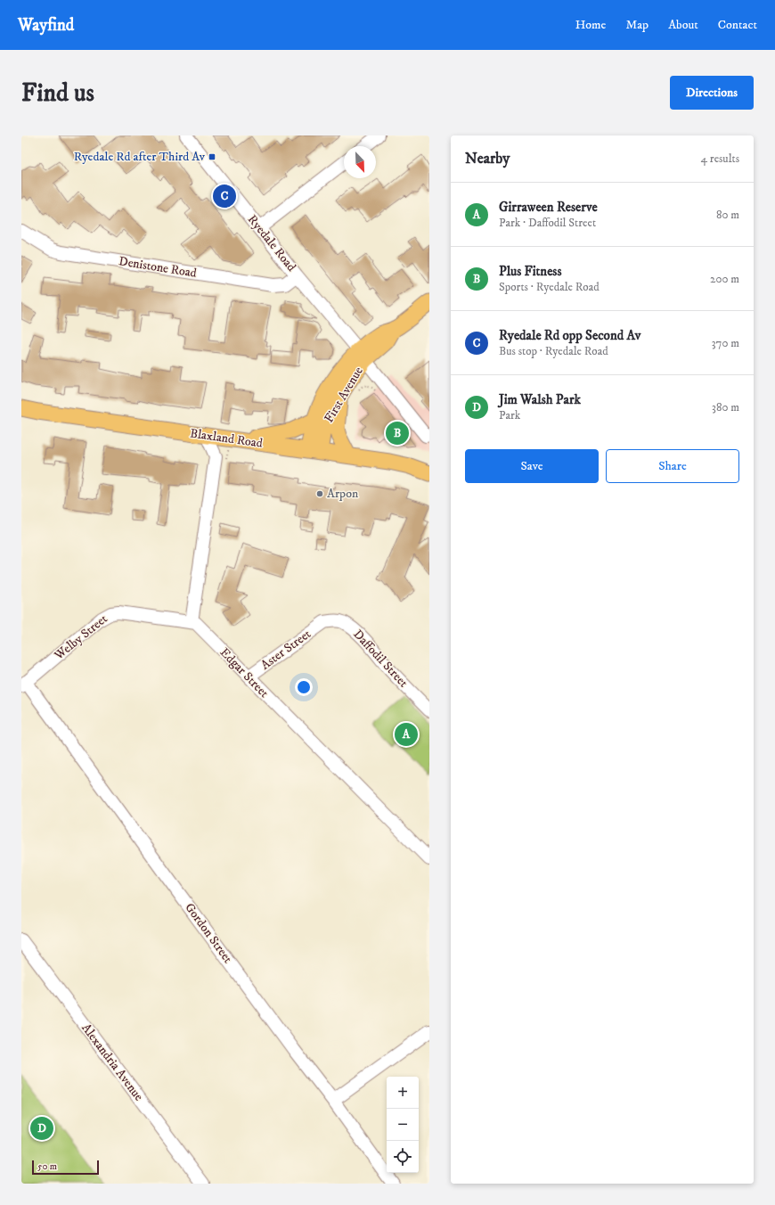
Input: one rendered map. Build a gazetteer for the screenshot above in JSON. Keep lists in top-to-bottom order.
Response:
{
  "streets": {
    "main road": ["First Avenue", "Blaxland Road"],
    "street": [
      "Ryedale Road",
      "Denistone Road",
      "Welby Street",
      "Aster Street",
      "Daffodil Street",
      "Edgar Street",
      "Gordon Street",
      "Alexandria Avenue"
    ]
  },
  "crossings": [
    ["Ryedale Road", "Denistone Road"],
    ["Ryedale Road", "First Avenue"],
    ["First Avenue", "Blaxland Road"],
    ["Welby Street", "Edgar Street"],
    ["Welby Street", "Gordon Street"],
    ["Aster Street", "Daffodil Street"],
    ["Aster Street", "Edgar Street"]
  ],
  "places": {
    "transit": ["Ryedale Rd after Third Av"],
    "other": ["Arpon"]
  },
  "scale_bar": "50 m",
  "north": "bottom right",
  "page": {
    "header": "Wayfind",
    "nav": [
      "Home",
      "Map",
      "About",
      "Contact"
    ],
    "buttons": [
      "Directions",
      ["Save", "Share"]
    ],
    "title": "Find us",
    "heading": ["Nearby", "4 results"],
    "list": [
      {
        "mark": "A",
        "name": "Girraween Reserve",
        "note": "Park · Daffodil Street",
        "value": "80 m"
      },
      {
        "mark": "B",
        "name": "Plus Fitness",
        "note": "Sports · Ryedale Road",
        "value": "200 m"
      },
      {
        "mark": "C",
        "name": "Ryedale Rd opp Second Av",
        "note": "Bus stop · Ryedale Road",
        "value": "370 m"
      },
      {
        "mark": "D",
        "name": "Jim Walsh Park",
        "note": "Park",
        "value": "380 m"
      }
    ],
    "pins": [
      "C",
      "B",
      "A",
      "D"
    ],
    "map_buttons": ["+", "−"],
    "scale": "50 m"
  }
}
